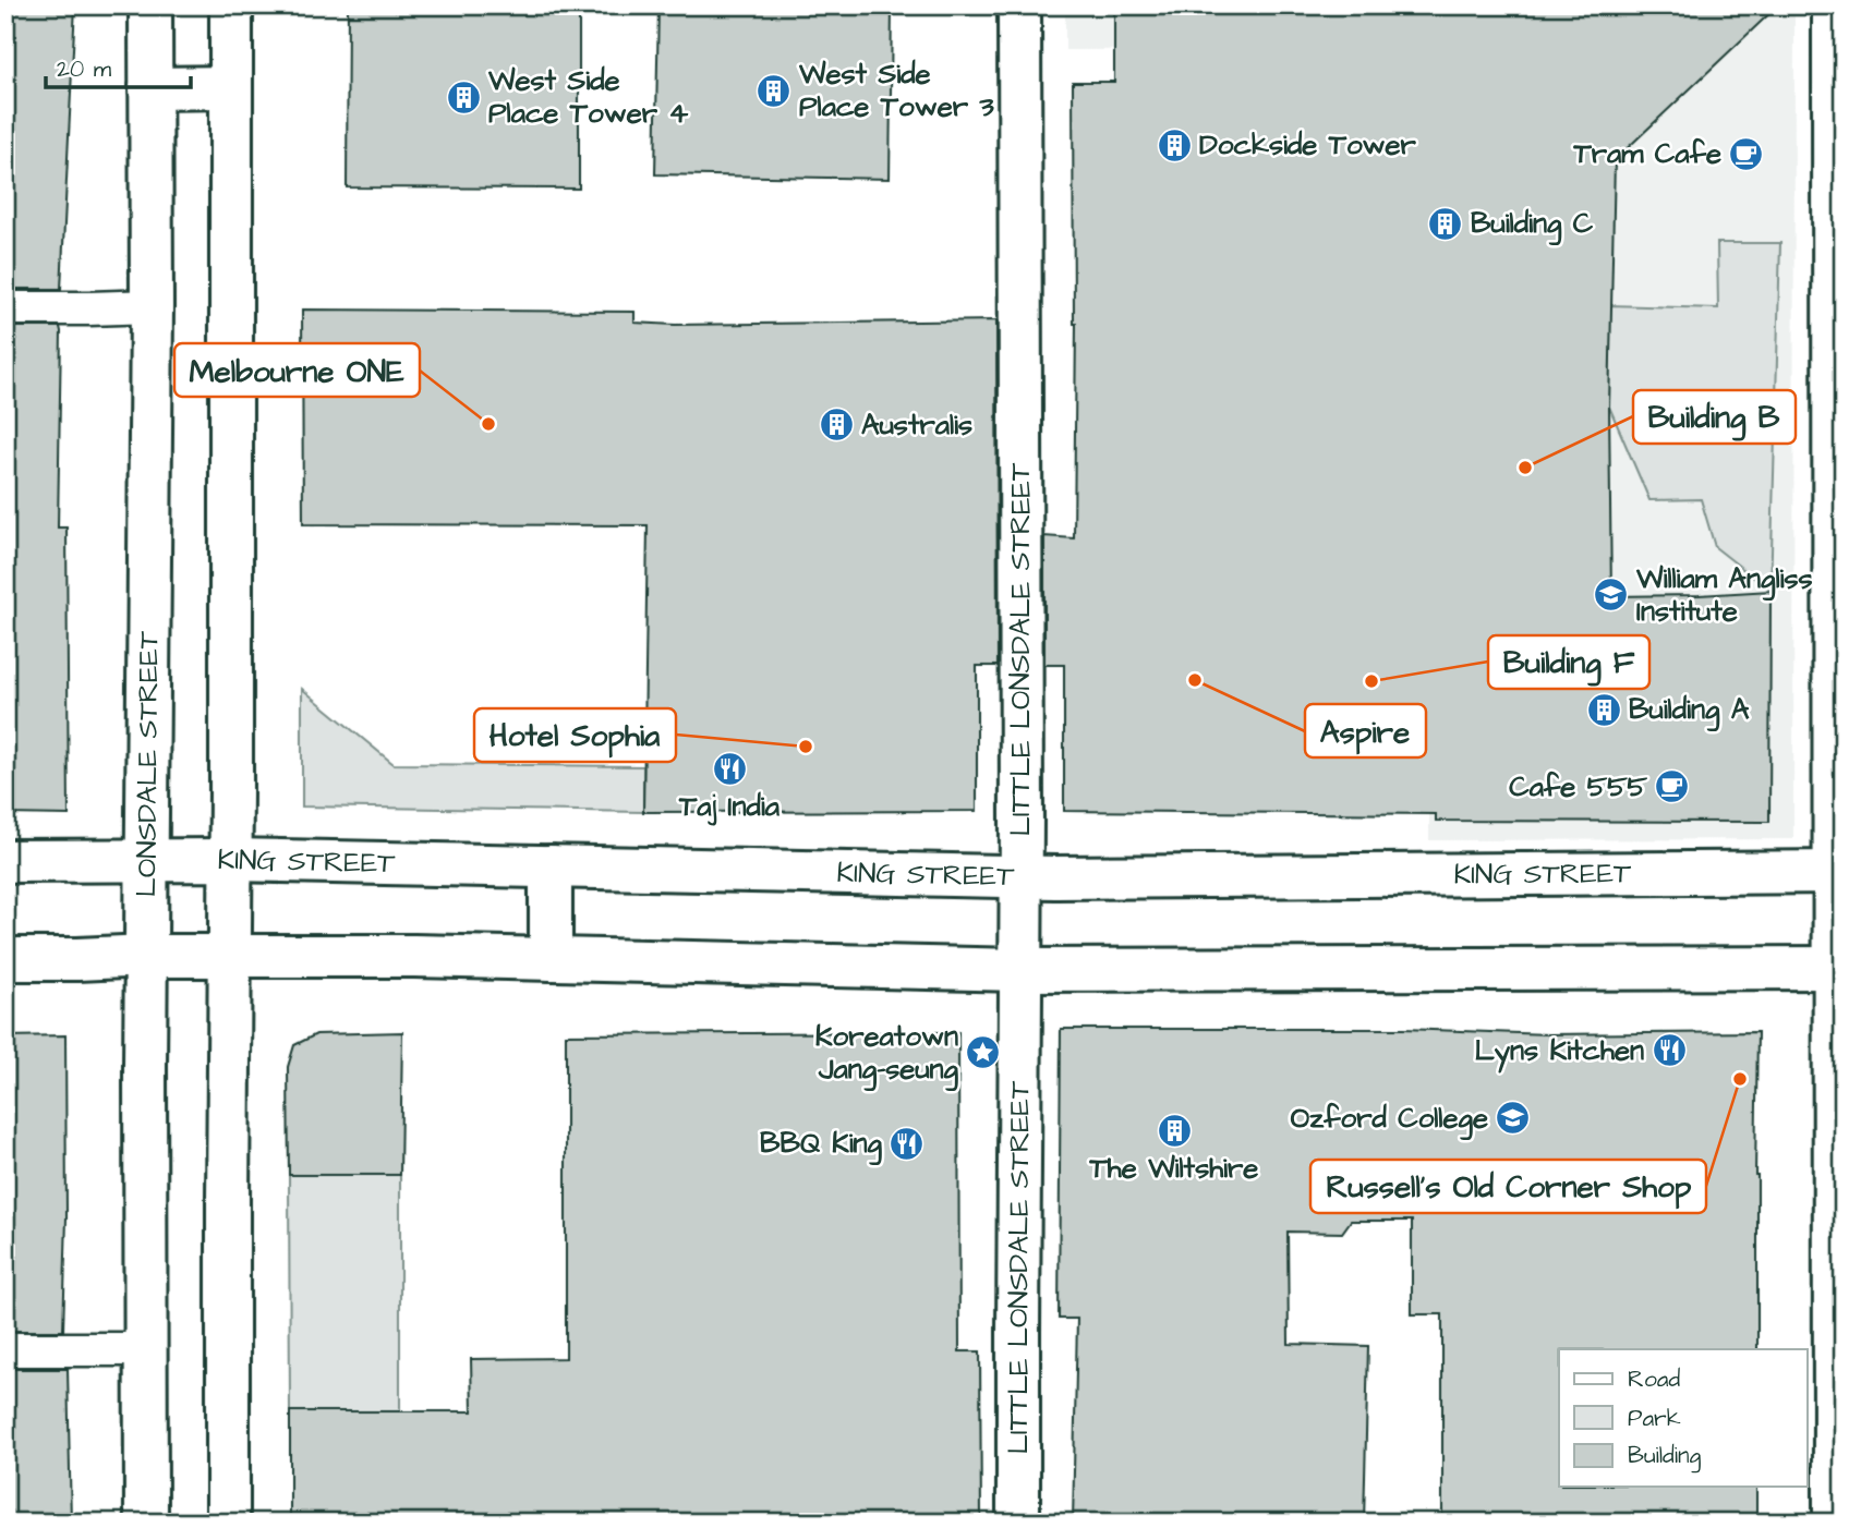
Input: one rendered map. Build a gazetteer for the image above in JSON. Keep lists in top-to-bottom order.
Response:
{
  "streets": {
    "main road": ["LITTLE LONSDALE STREET", "LONSDALE STREET", "KING STREET"]
  },
  "crossings": [
    ["LITTLE LONSDALE STREET", "KING STREET"],
    ["LONSDALE STREET", "KING STREET"]
  ],
  "places": {
    "building": [
      "West Side Place Tower 3",
      "West Side Place Tower 4",
      "Dockside Tower",
      "Building C",
      "Australis",
      "Building A",
      "The Wiltshire"
    ],
    "cafe": ["Tram Cafe", "Cafe 555"],
    "other": [
      "Melbourne ONE",
      "Building B",
      "Aspire",
      "Building F",
      "Hotel Sophia",
      "Russell's Old Corner Shop"
    ],
    "school or university": ["William Angliss Institute", "Ozford College"],
    "restaurant": ["Taj India", "Lyns Kitchen", "BBQ King"],
    "place": ["Koreatown Jang-seung"]
  },
  "legend": ["Road", "Park", "Building"],
  "scale_bar": "20 m"
}
